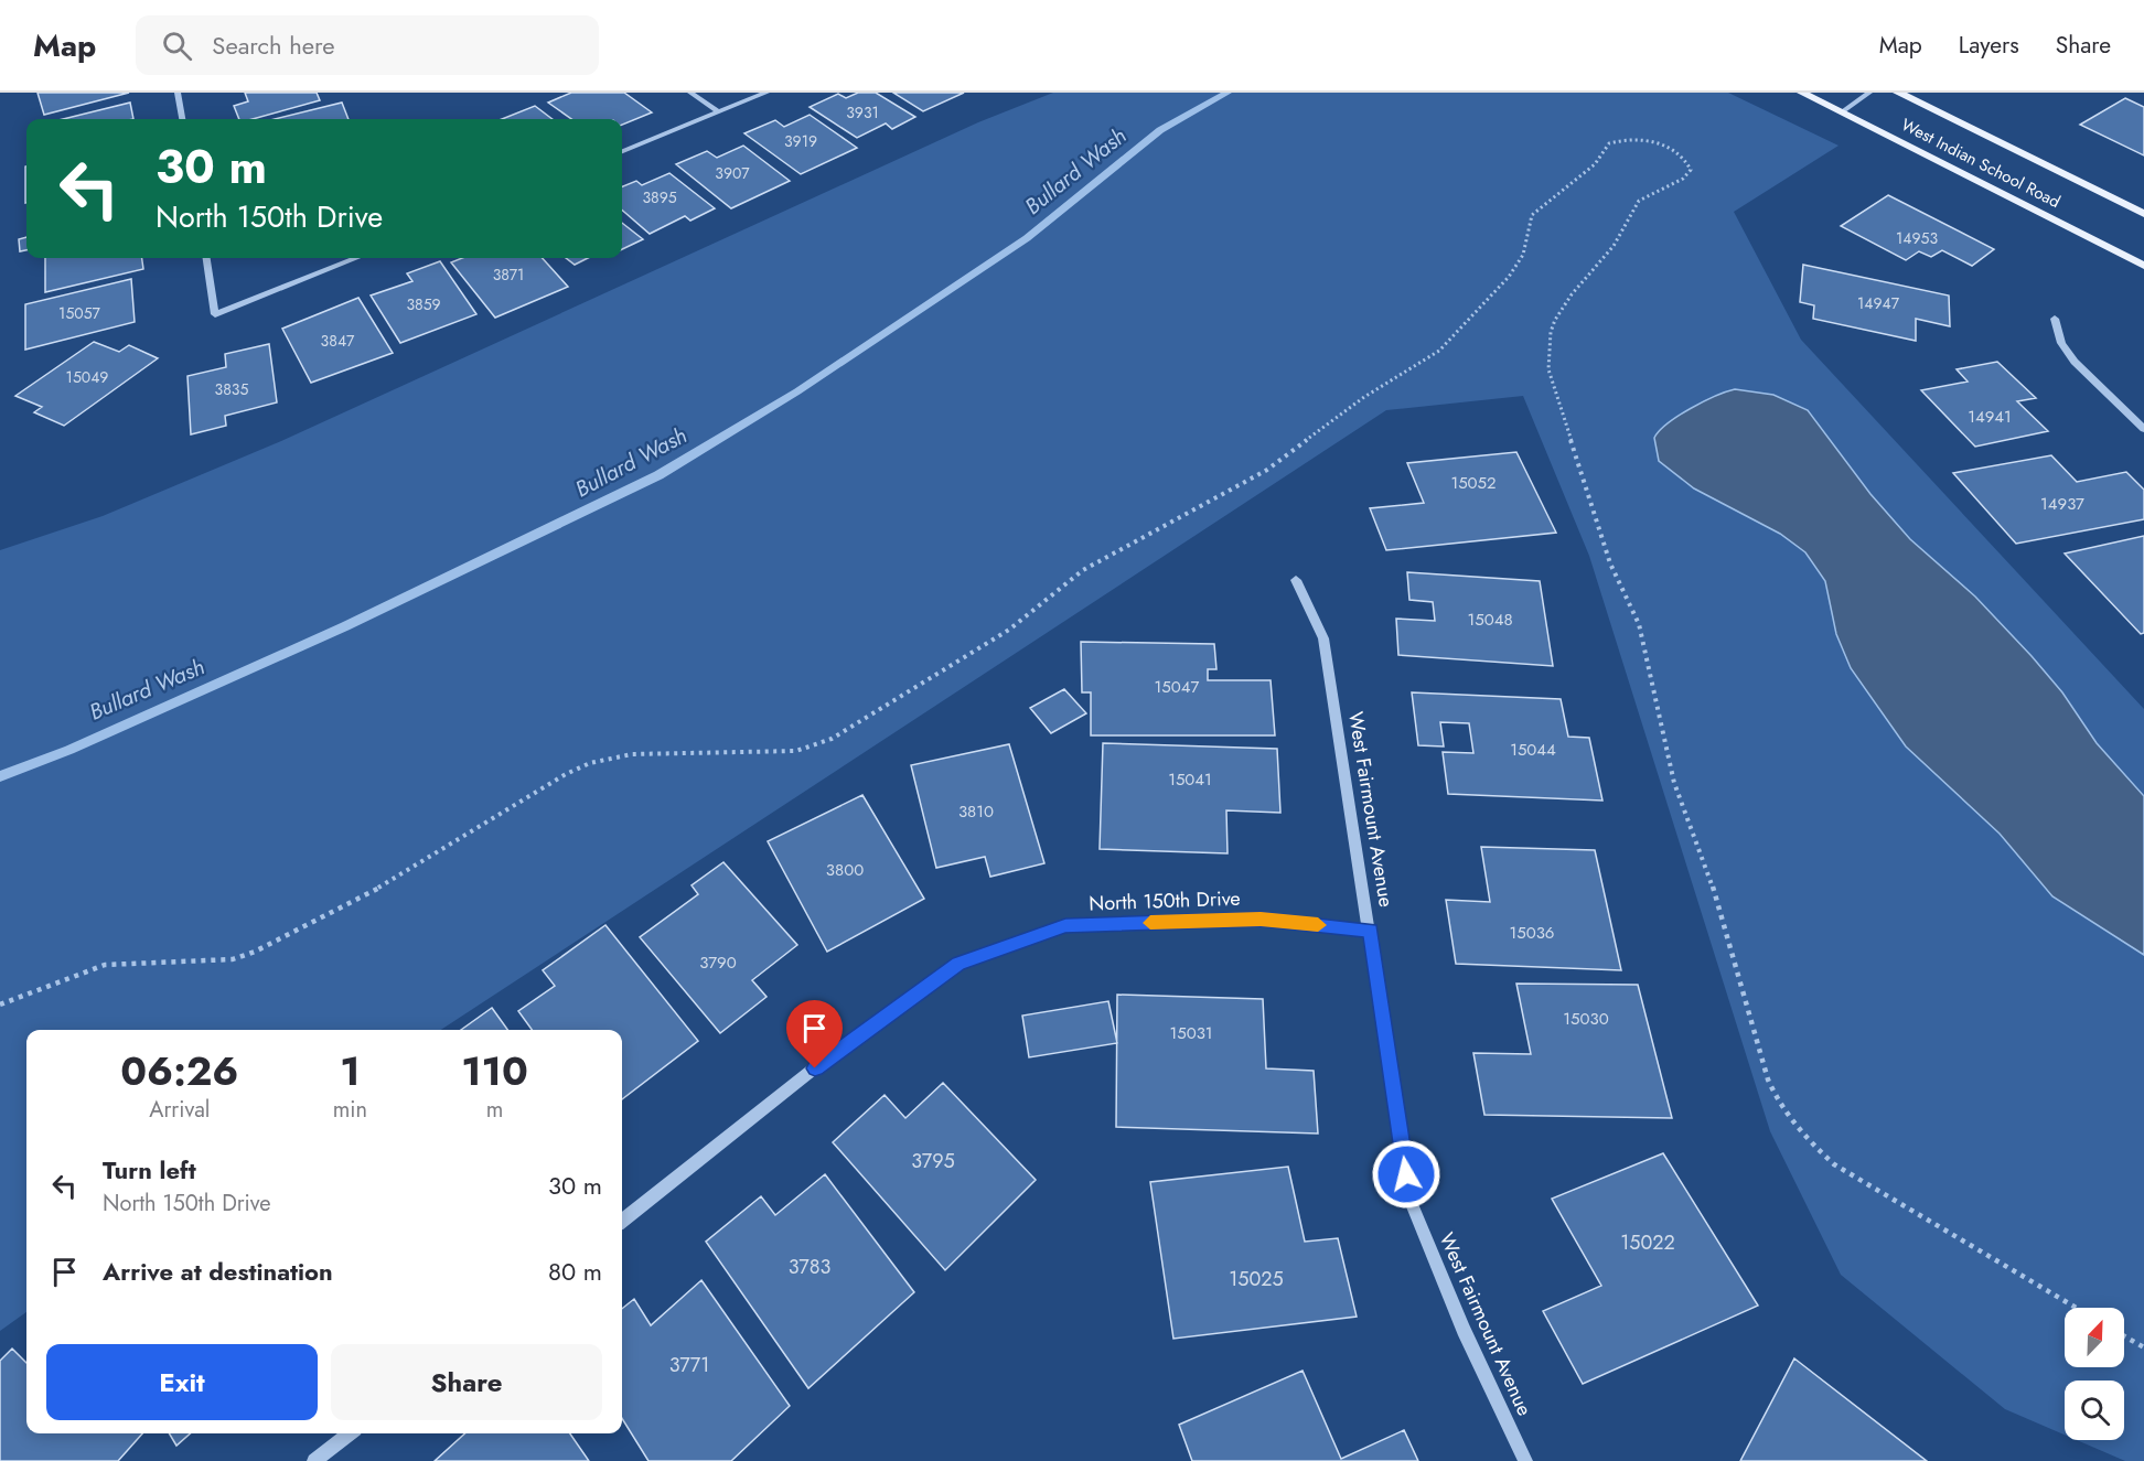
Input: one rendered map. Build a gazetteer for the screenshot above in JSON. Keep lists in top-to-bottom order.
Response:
{
  "streets": {
    "main road": ["West Indian School Road"],
    "street": ["West Fairmount Avenue", "North 150th Drive"]
  },
  "crossings": [
    ["West Fairmount Avenue", "North 150th Drive"]
  ],
  "water": ["Bullard Wash"],
  "house_numbers": [
    "3931",
    "3919",
    "3907",
    "3895",
    "14953",
    "3871",
    "14947",
    "3859",
    "15057",
    "3847",
    "15049",
    "3835",
    "14941",
    "15052",
    "14937",
    "15048",
    "15047",
    "15044",
    "15041",
    "3810",
    "3800",
    "15036",
    "3790",
    "15030",
    "15031",
    "3795",
    "15022",
    "3783",
    "15025",
    "3771"
  ],
  "north": "top right",
  "page": {
    "header": "Map",
    "search": "Search here",
    "nav": ["Map", "Layers", "Share"],
    "turn": ["30 m", "North 150th Drive"],
    "eta": [
      "06:26",
      "Arrival",
      "1",
      "min",
      "110",
      "m"
    ],
    "list": [
      {
        "name": "Turn left",
        "note": "North 150th Drive",
        "value": "30 m"
      },
      {
        "name": "Arrive at destination",
        "value": "80 m"
      }
    ],
    "buttons": ["Exit", "Share"]
  }
}
